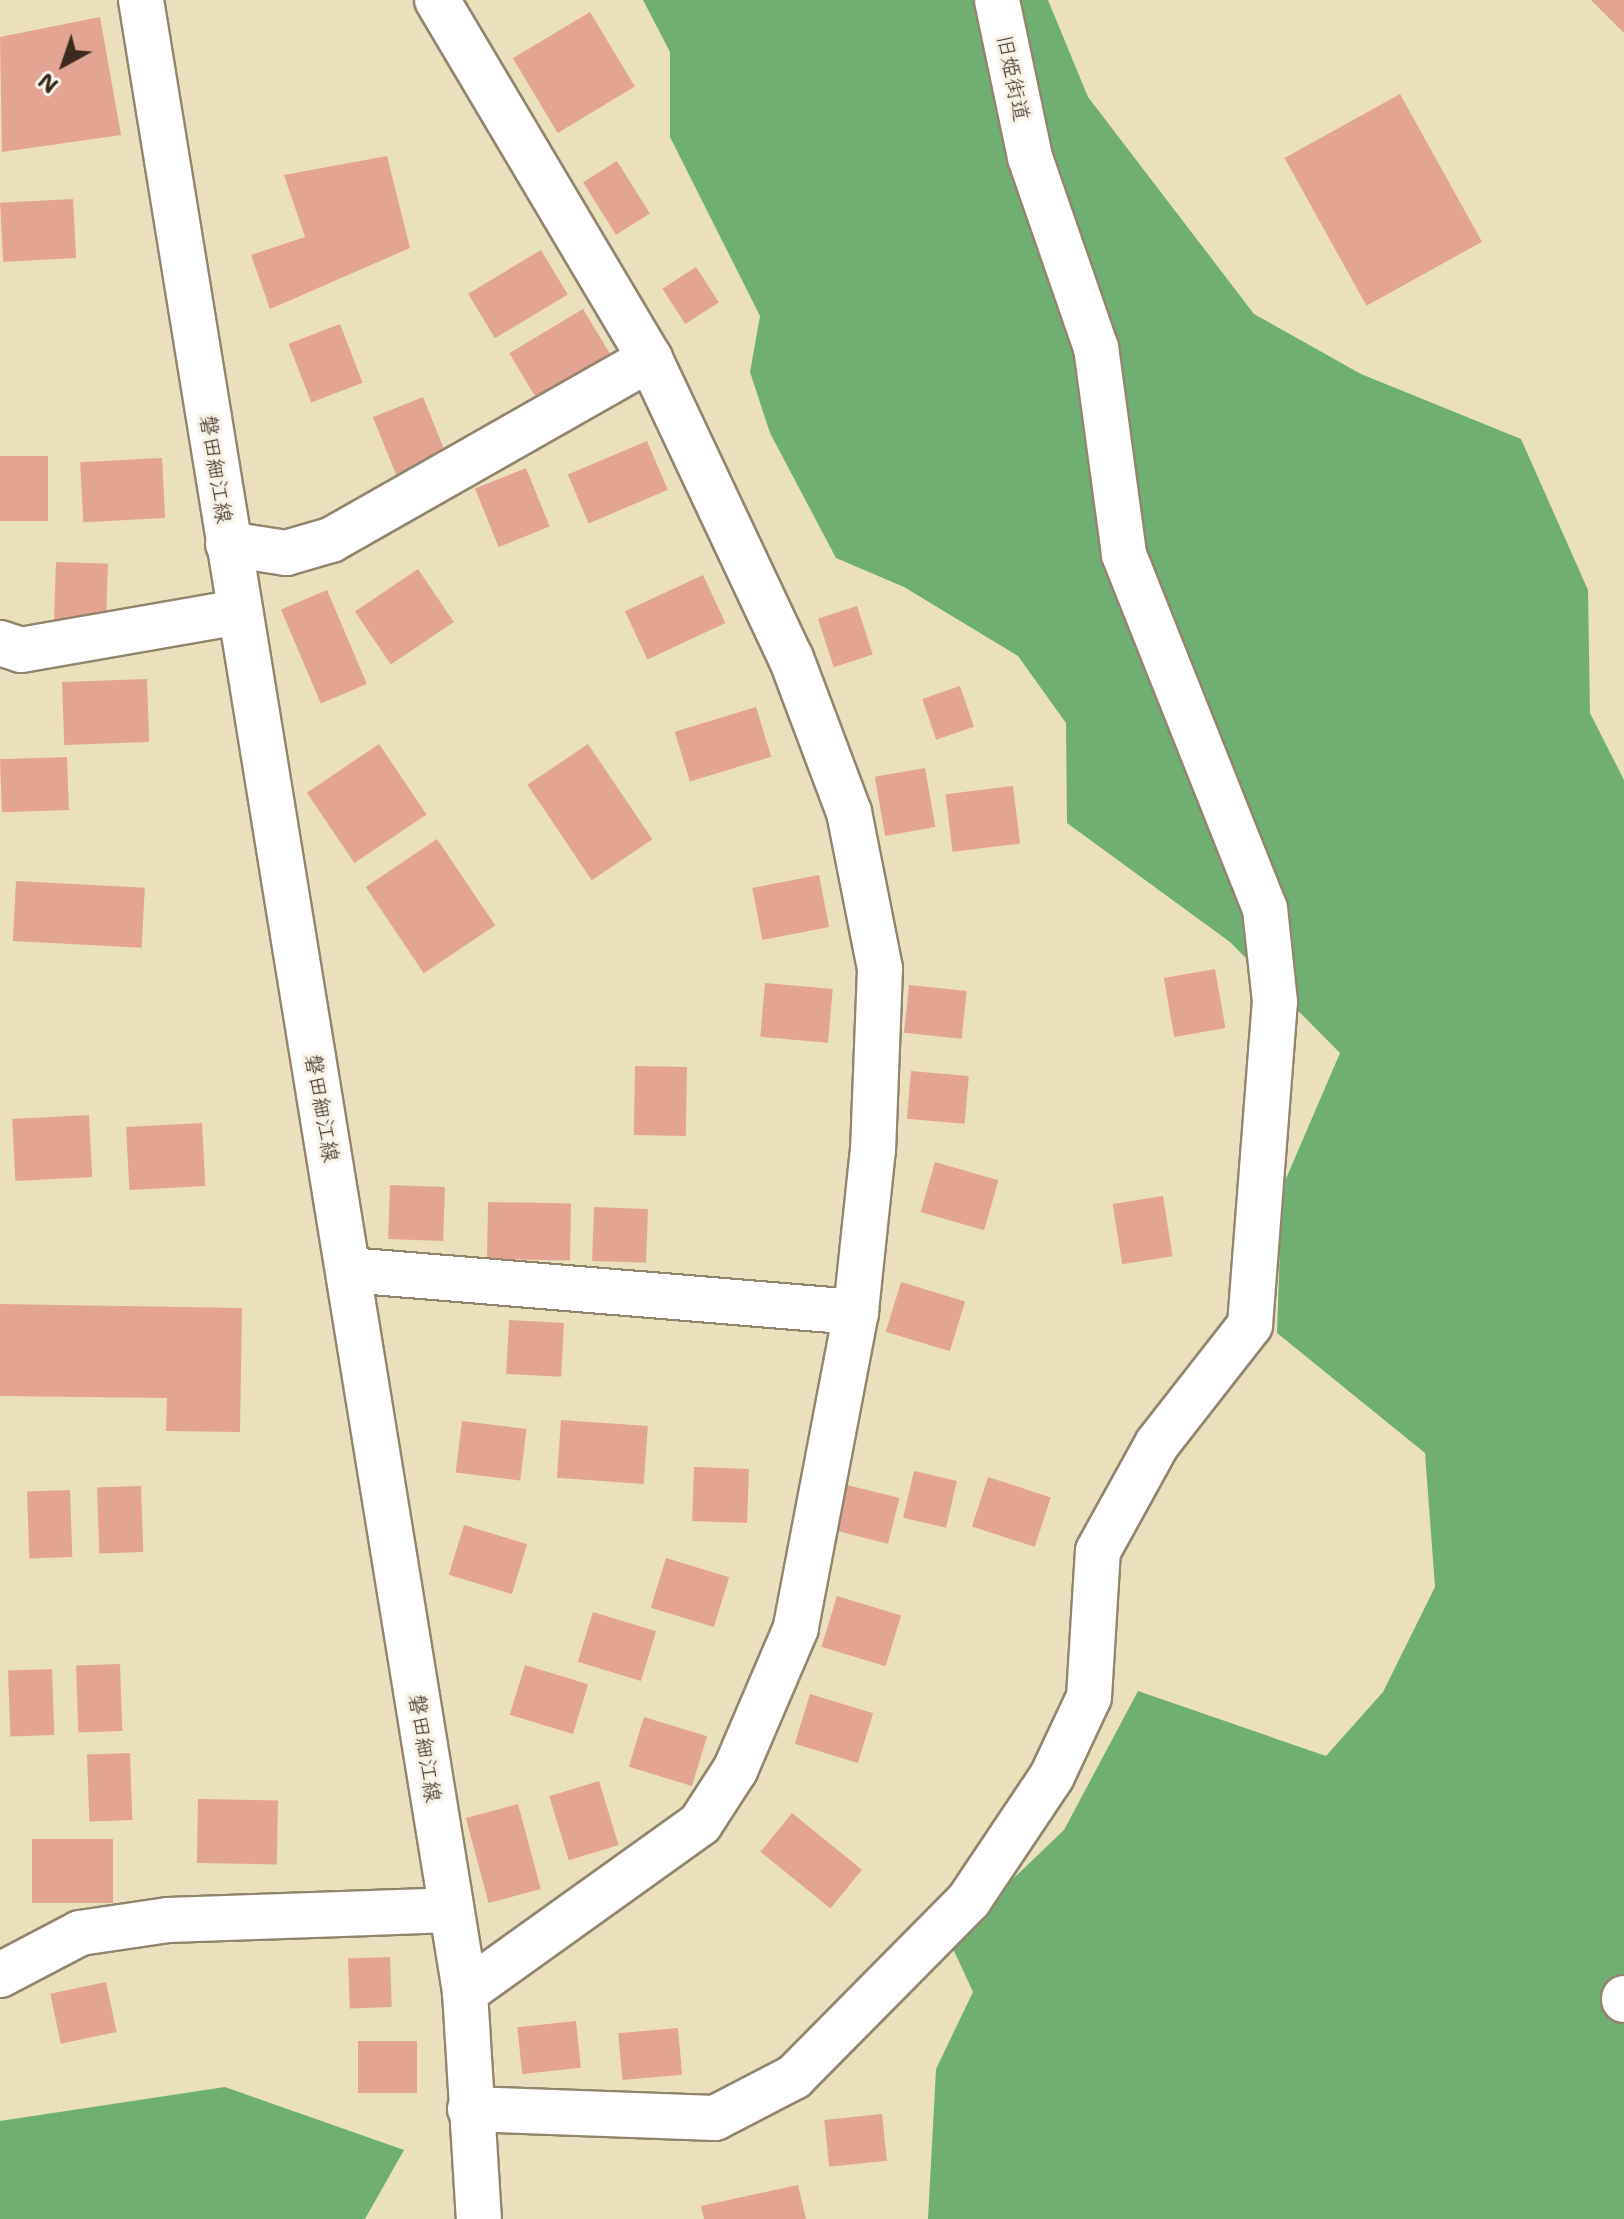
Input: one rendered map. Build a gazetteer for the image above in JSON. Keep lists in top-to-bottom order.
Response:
{
  "streets": {
    "street": ["旧姫街道", "磐田細江線"]
  },
  "crossings": [
    ["旧姫街道", "磐田細江線"]
  ],
  "north": "bottom left"
}
